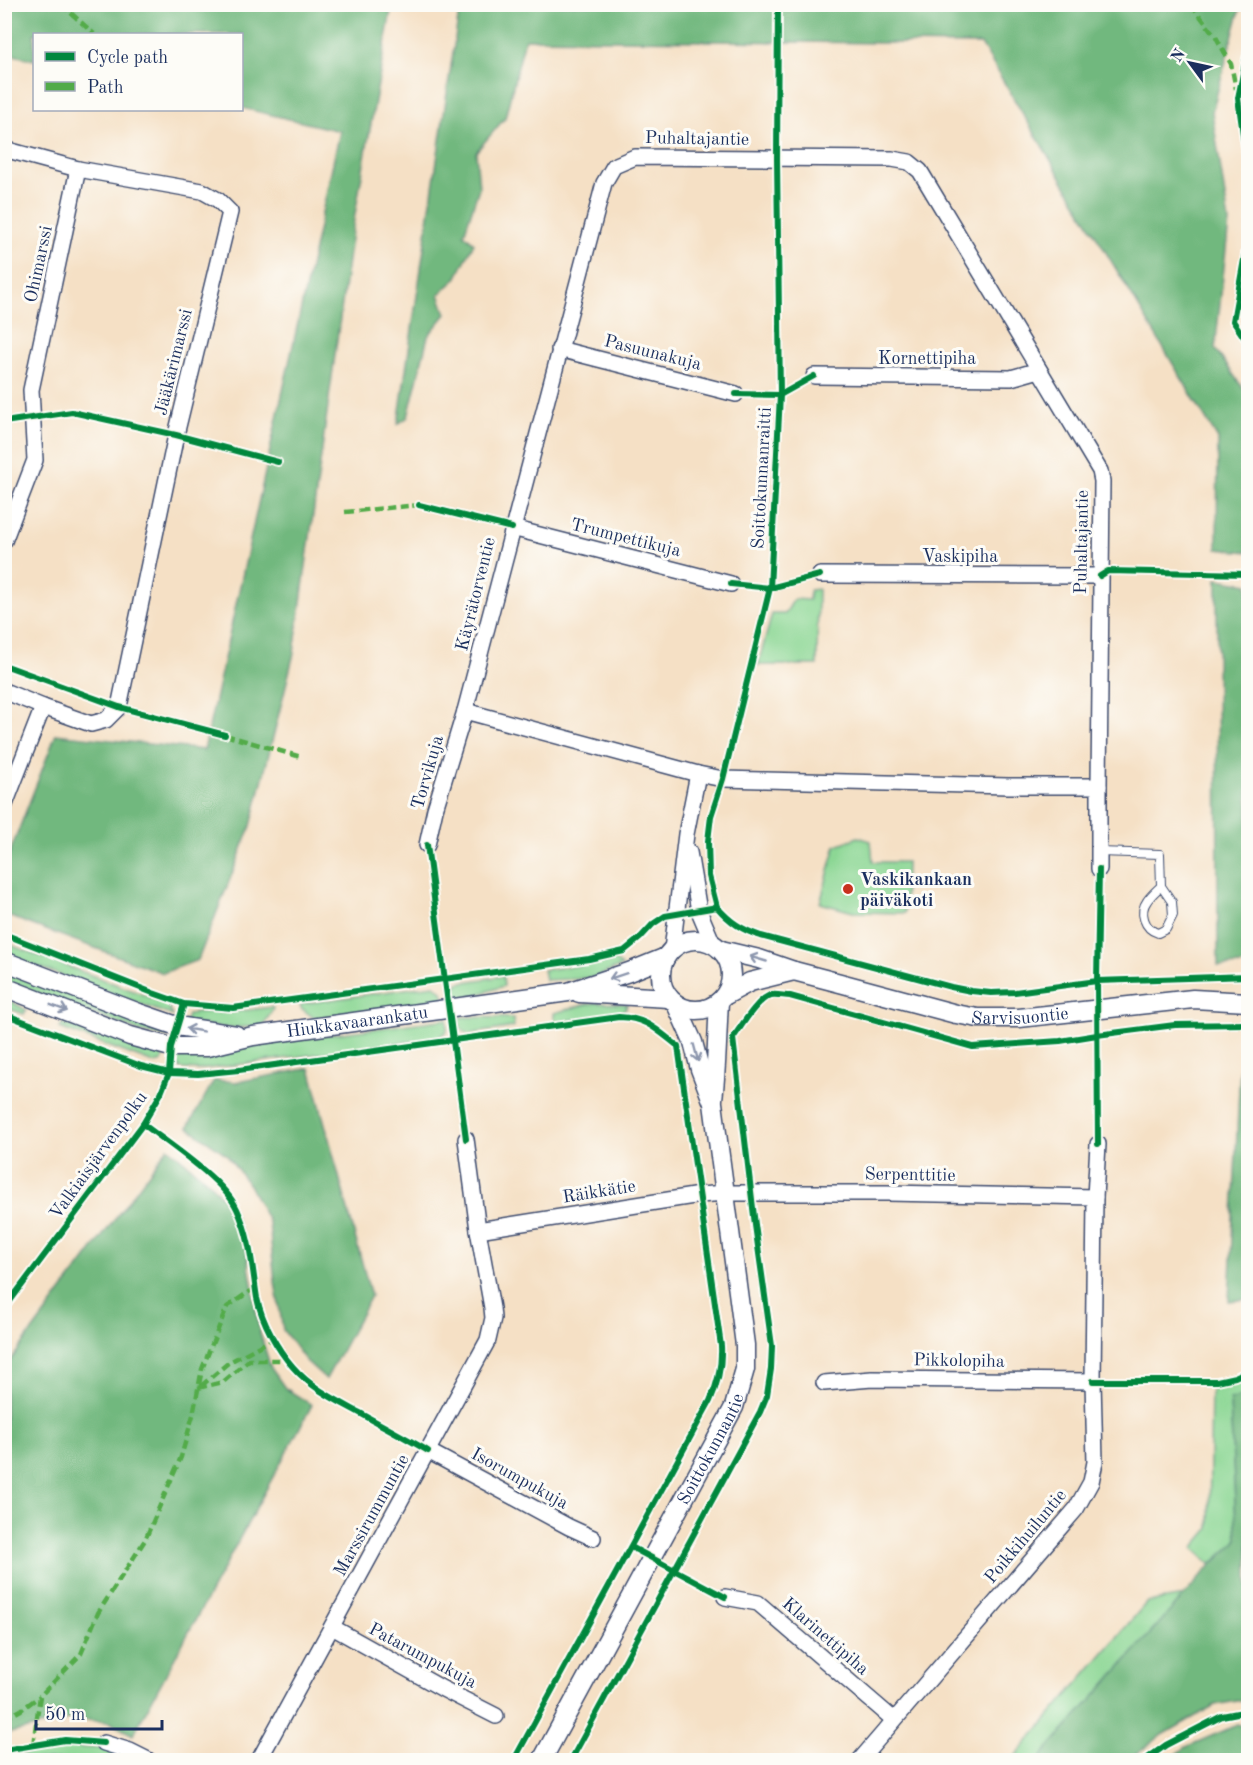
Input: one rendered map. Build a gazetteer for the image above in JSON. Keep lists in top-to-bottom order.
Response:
{
  "streets": {
    "street": [
      "Puhaltajantie",
      "Ohimarssi",
      "Pasuunakuja",
      "Kornettipiha",
      "Jääkärimarssi",
      "Trumpettikuja",
      "Vaskipiha",
      "Käyrätorventie",
      "Torvikuja",
      "Sarvisuontie",
      "Hiukkavaarankatu",
      "Serpenttitie",
      "Räikkätie",
      "Pikkolopiha",
      "Soittokunnantie",
      "Isorumpukuja",
      "Marssirummuntie",
      "Poikkihuiluntie",
      "Klarinettipiha",
      "Patarumpukuja"
    ],
    "cycle path": ["Soittokunnanraitti", "Valkiaisjärvenpolku"]
  },
  "crossings": [
    ["Puhaltajantie", "Kornettipiha"],
    ["Puhaltajantie", "Vaskipiha"],
    ["Puhaltajantie", "Käyrätorventie"],
    ["Ohimarssi", "Jääkärimarssi"],
    ["Pasuunakuja", "Käyrätorventie"],
    ["Trumpettikuja", "Käyrätorventie"],
    ["Käyrätorventie", "Torvikuja"],
    ["Sarvisuontie", "Hiukkavaarankatu"],
    ["Sarvisuontie", "Soittokunnantie"],
    ["Hiukkavaarankatu", "Soittokunnantie"],
    ["Serpenttitie", "Räikkätie"],
    ["Serpenttitie", "Soittokunnantie"],
    ["Serpenttitie", "Poikkihuiluntie"],
    ["Räikkätie", "Soittokunnantie"],
    ["Räikkätie", "Marssirummuntie"],
    ["Pikkolopiha", "Poikkihuiluntie"],
    ["Isorumpukuja", "Marssirummuntie"],
    ["Marssirummuntie", "Patarumpukuja"],
    ["Poikkihuiluntie", "Klarinettipiha"]
  ],
  "places": ["Vaskikankaan päiväkoti"],
  "legend": ["Cycle path", "Path"],
  "scale_bar": "50 m",
  "north": "top left"
}
